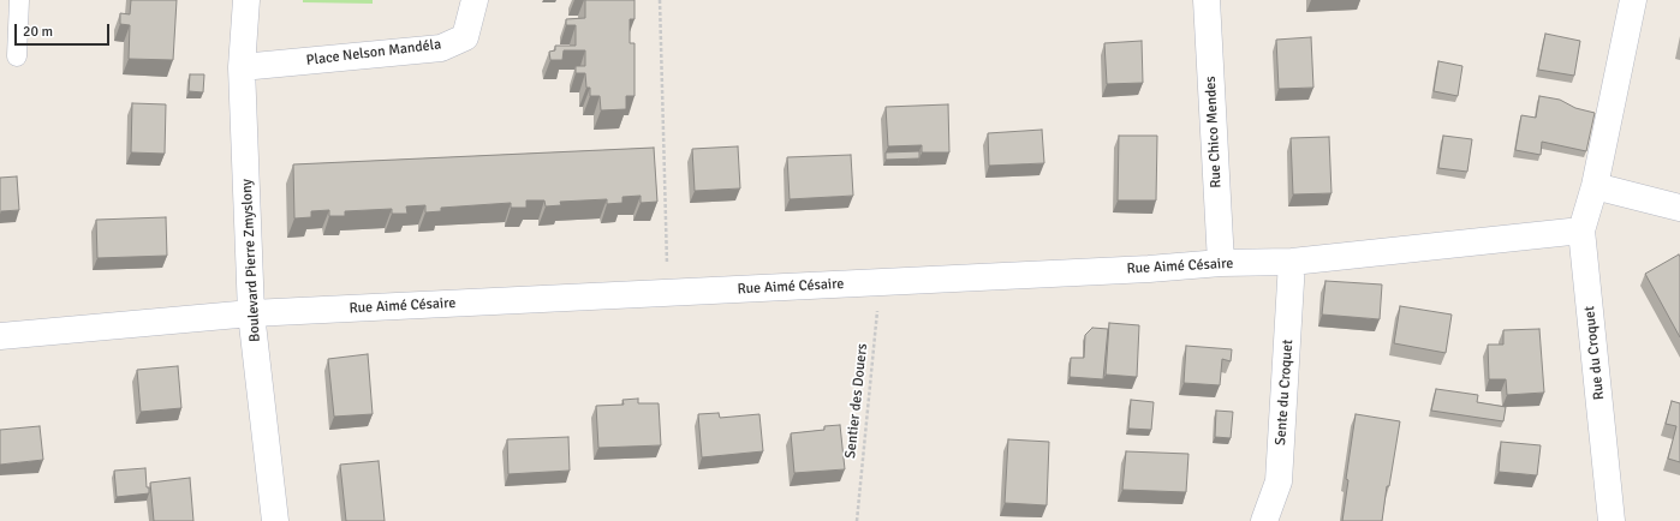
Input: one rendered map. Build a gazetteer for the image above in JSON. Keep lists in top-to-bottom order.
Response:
{
  "streets": {
    "street": [
      "Place Nelson Mandéla",
      "Rue Chico Mendes",
      "Boulevard Pierre Zmyslony",
      "Rue Aimé Césaire",
      "Rue du Croquet",
      "Sente du Croquet"
    ],
    "path": ["Sentier des Douers"]
  },
  "crossings": [
    ["Place Nelson Mandéla", "Boulevard Pierre Zmyslony"],
    ["Rue Chico Mendes", "Rue Aimé Césaire"],
    ["Boulevard Pierre Zmyslony", "Rue Aimé Césaire"],
    ["Rue Aimé Césaire", "Rue du Croquet"],
    ["Rue Aimé Césaire", "Sente du Croquet"],
    ["Rue Aimé Césaire", "Sentier des Douers"]
  ],
  "scale_bar": "20 m"
}
